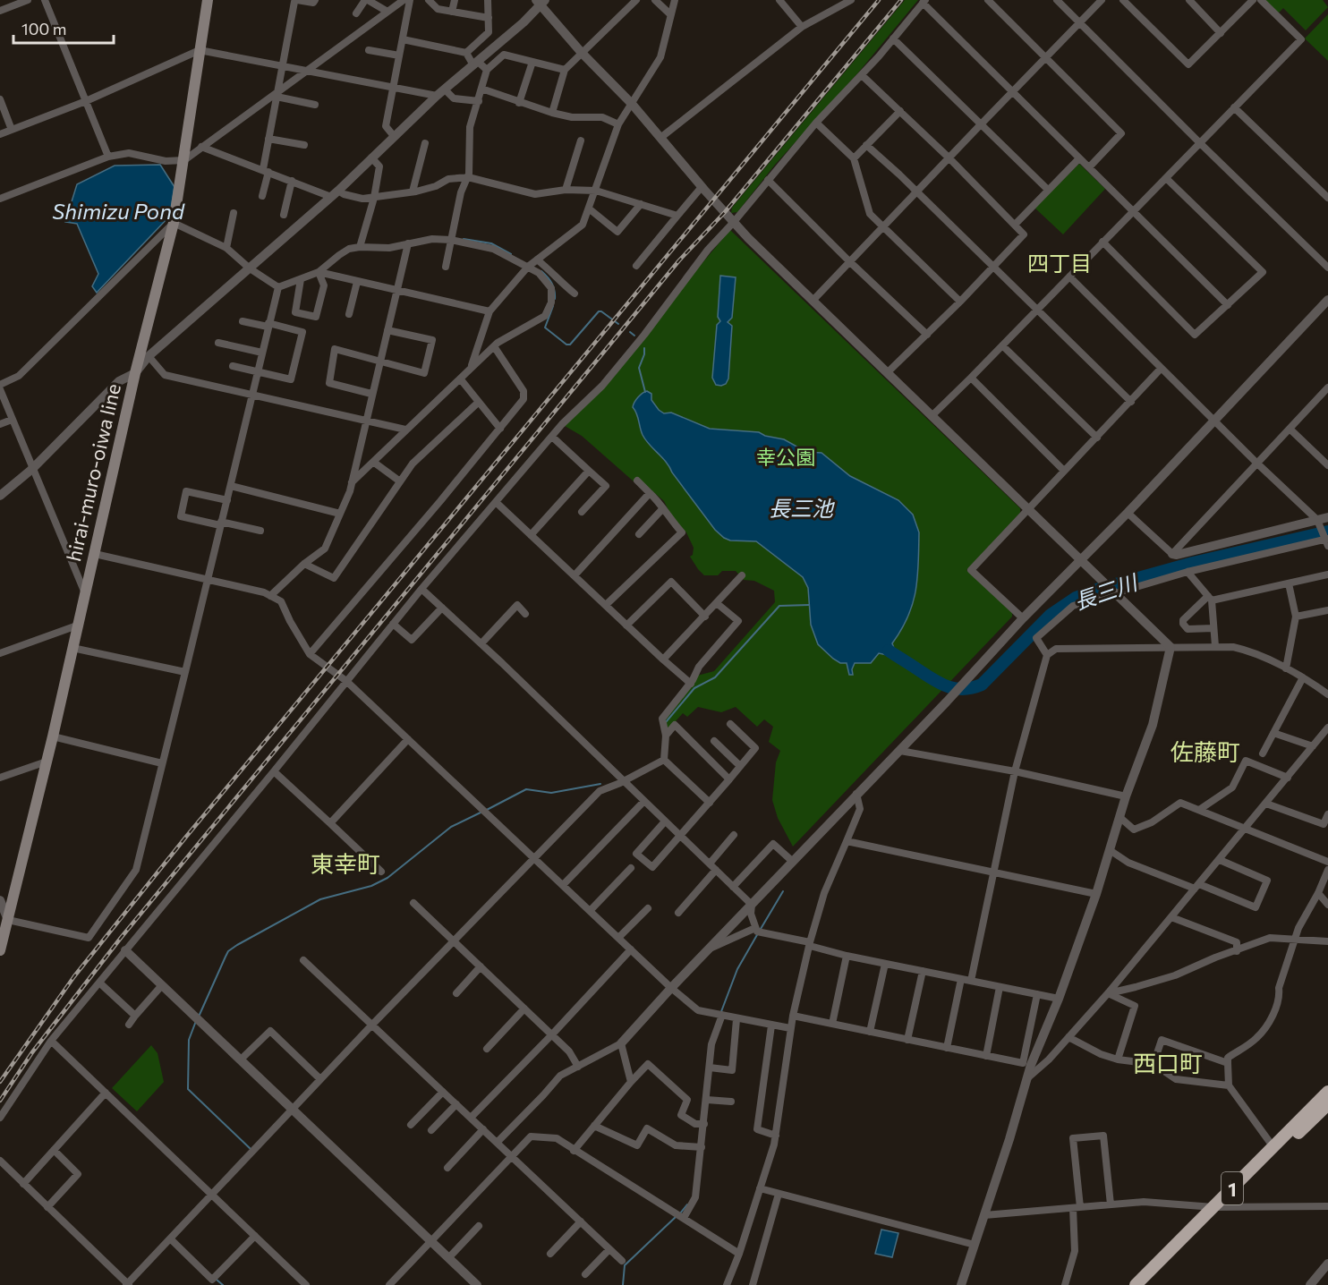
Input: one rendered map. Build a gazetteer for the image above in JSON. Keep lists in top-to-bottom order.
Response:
{
  "streets": {
    "highway": ["1"],
    "main road": ["hirai-muro-oiwa line"]
  },
  "districts": [
    "四丁目",
    "佐藤町",
    "東幸町",
    "西口町"
  ],
  "water": ["Shimizu Pond", "長三池", "長三川"],
  "parks": ["幸公園"],
  "scale_bar": "100 m"
}
